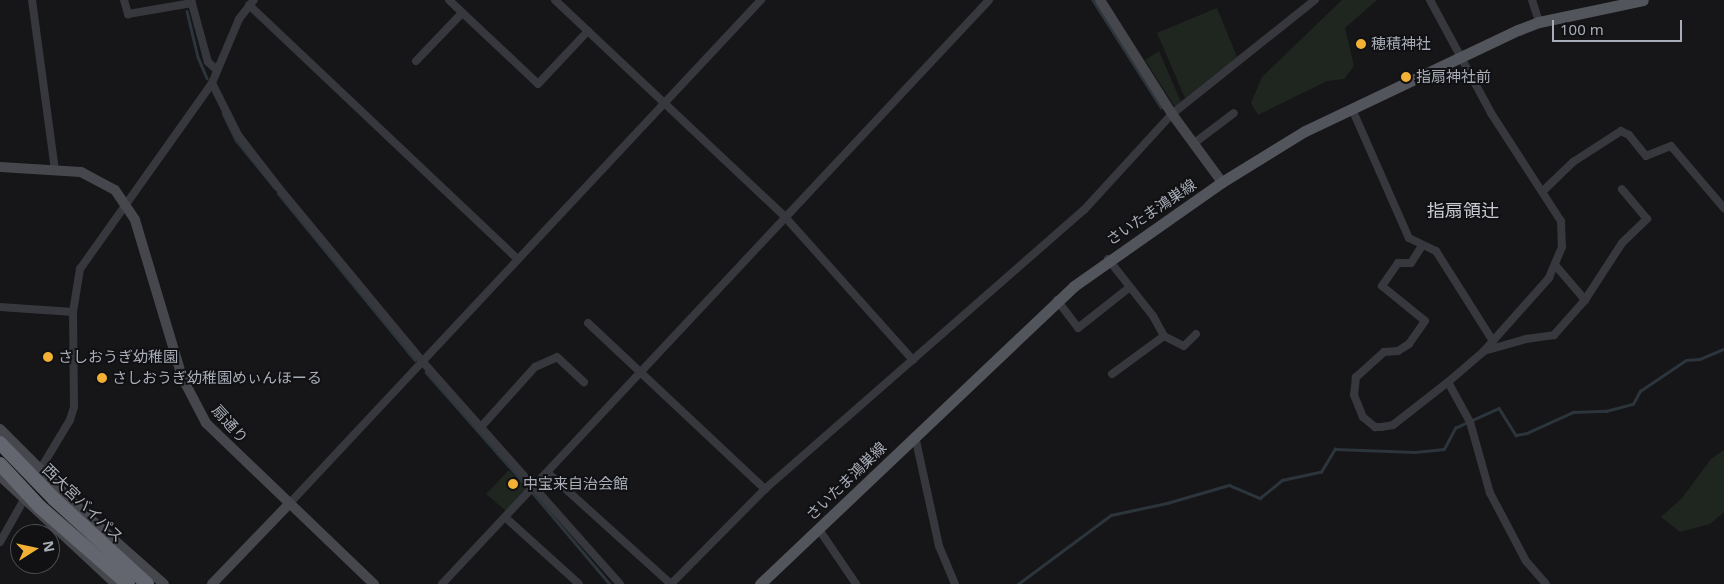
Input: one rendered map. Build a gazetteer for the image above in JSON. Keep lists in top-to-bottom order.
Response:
{
  "streets": {
    "highway": ["西大宮バイパス"],
    "main road": ["さいたま鴻巣線"],
    "street": ["扇通り"]
  },
  "districts": ["指扇領辻"],
  "places": [
    "穂積神社",
    "指扇神社前",
    "さしおうぎ幼稚園",
    "さしおうぎ幼稚園めぃんほーる",
    "中宝来自治会館"
  ],
  "scale_bar": "100 m",
  "north": "right"
}
